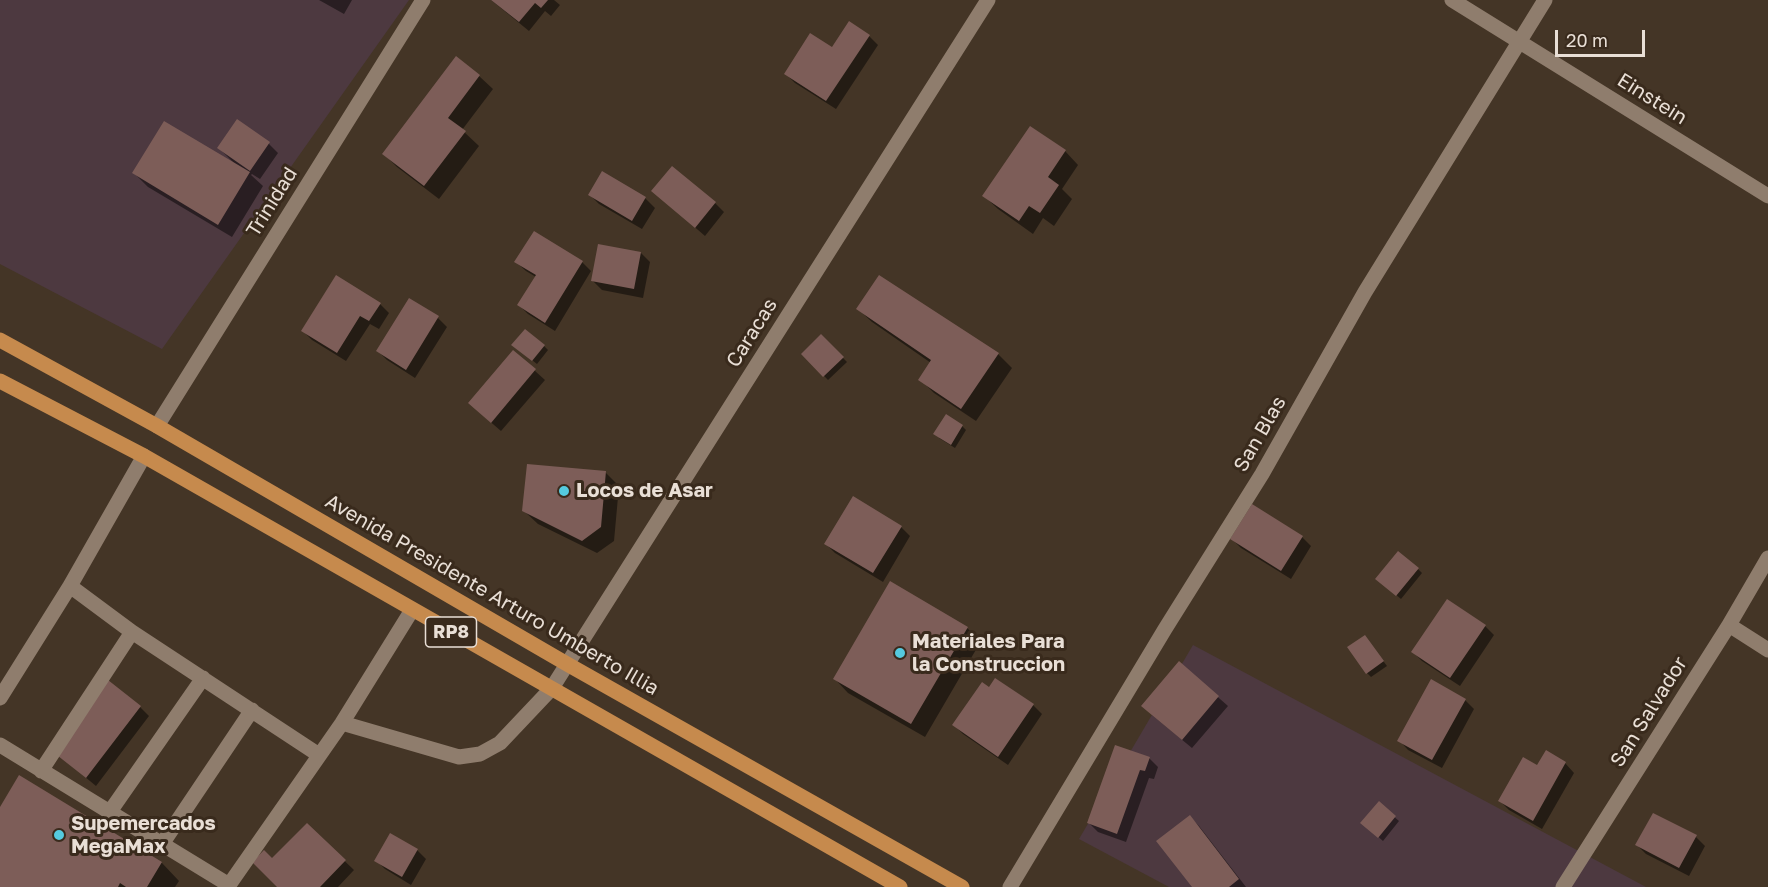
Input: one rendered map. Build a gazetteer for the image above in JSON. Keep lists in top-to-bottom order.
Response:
{
  "streets": {
    "main road": ["Avenida Presidente Arturo Umberto Illia", "RP8"],
    "street": [
      "Einstein",
      "Trinidad",
      "Caracas",
      "San Blas",
      "San Salvador"
    ]
  },
  "crossings": [
    ["Einstein", "San Blas"],
    ["Trinidad", "Avenida Presidente Arturo Umberto Illia"],
    ["Caracas", "Avenida Presidente Arturo Umberto Illia"],
    ["Caracas", "RP8"]
  ],
  "places": ["Locos de Asar", "Materiales Para la Construccion", "Supemercados MegaMax"],
  "scale_bar": "20 m"
}
